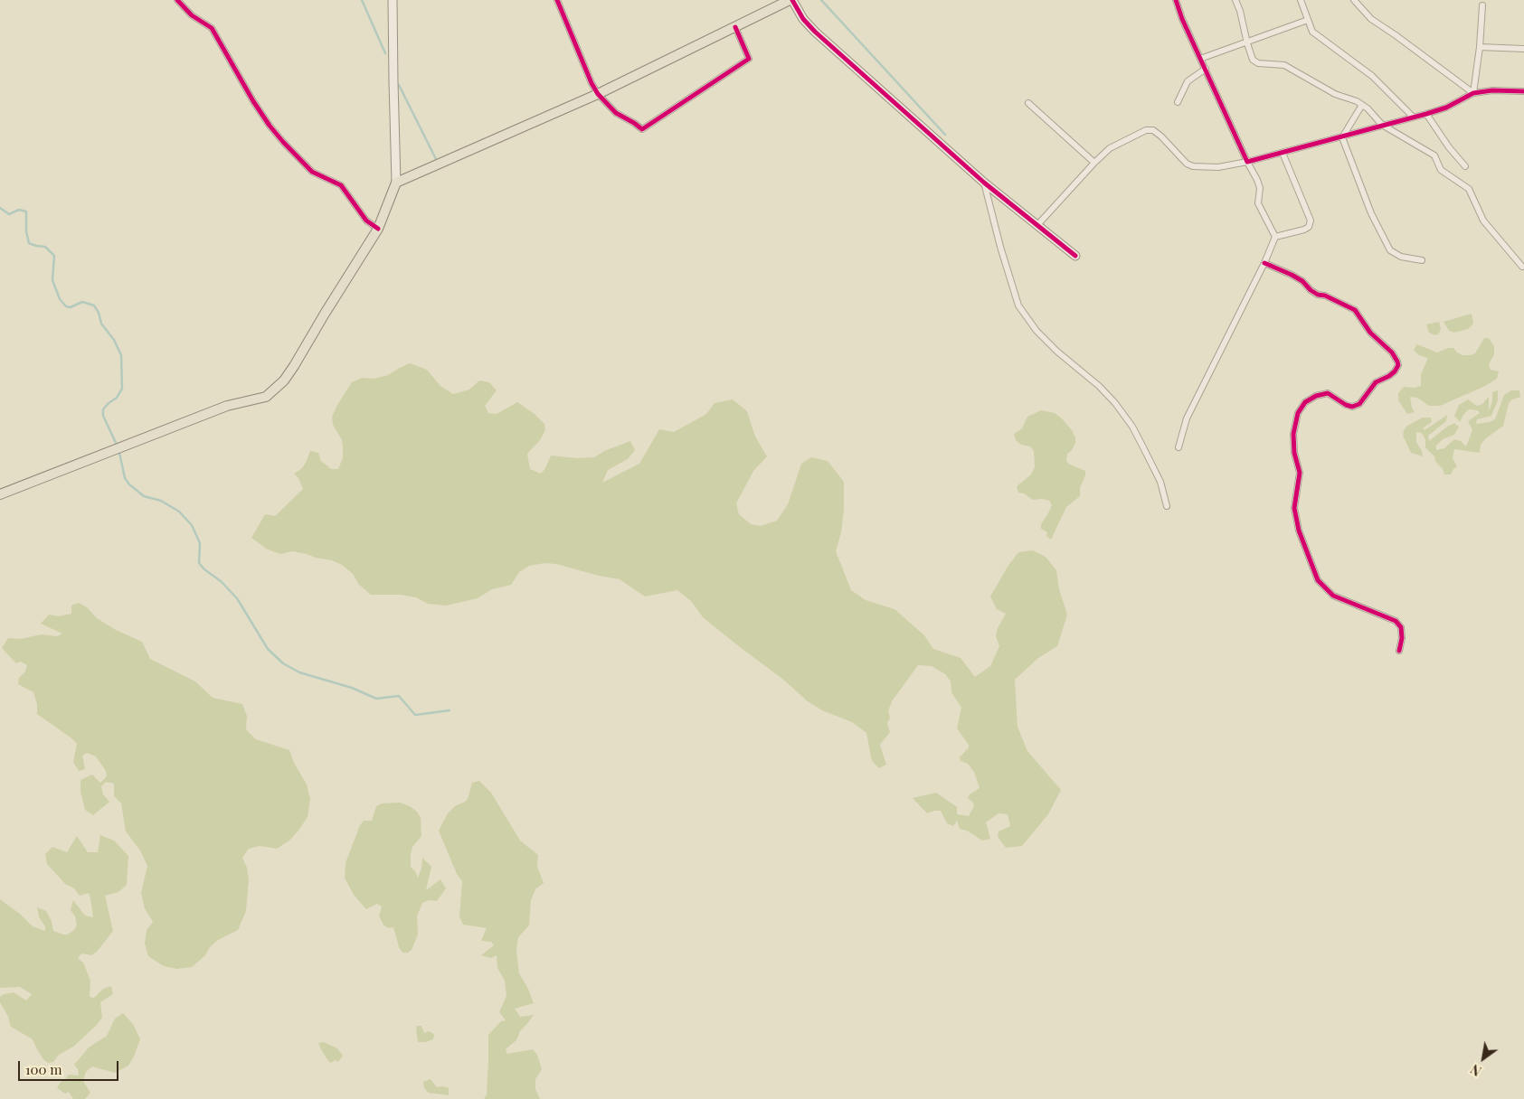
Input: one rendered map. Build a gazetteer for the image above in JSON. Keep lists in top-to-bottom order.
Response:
{
  "scale_bar": "100 m",
  "north": "bottom left"
}
